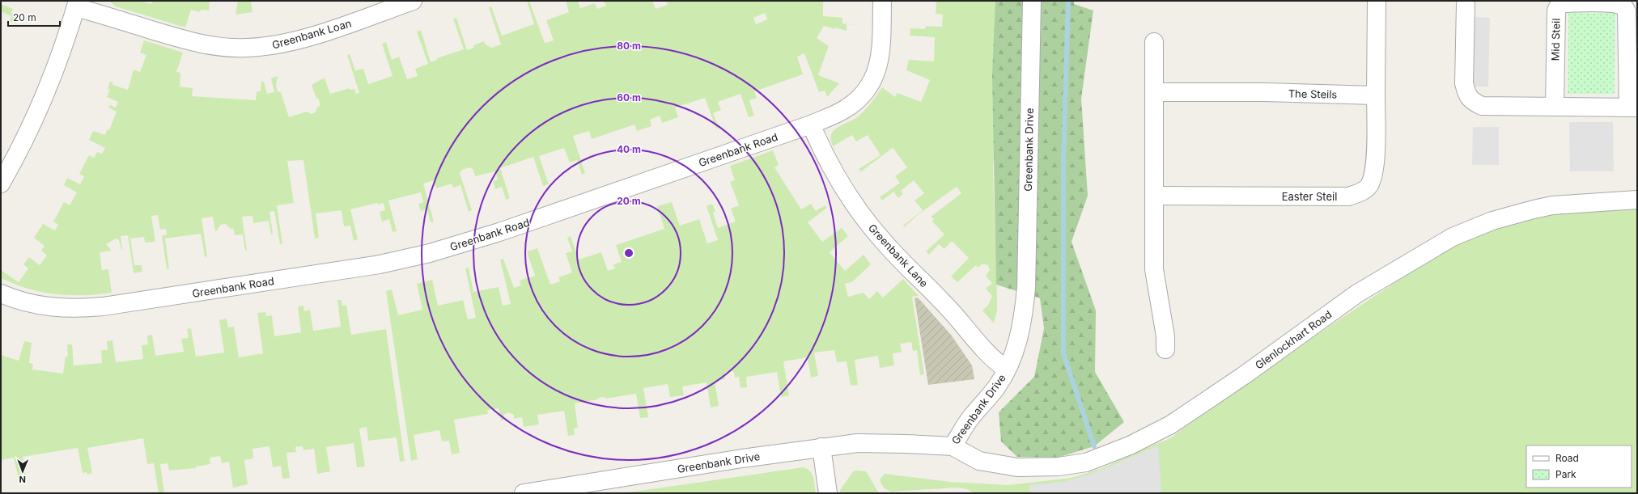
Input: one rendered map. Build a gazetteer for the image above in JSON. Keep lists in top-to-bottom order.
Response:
{
  "streets": {
    "street": [
      "Greenbank Loan",
      "Mid Steil",
      "The Steils",
      "Greenbank Road",
      "Greenbank Drive",
      "Easter Steil",
      "Greenbank Lane",
      "Glenlockhart Road"
    ]
  },
  "crossings": [
    ["The Steils", "Easter Steil"],
    ["Greenbank Road", "Greenbank Lane"],
    ["Greenbank Drive", "Greenbank Lane"],
    ["Greenbank Drive", "Glenlockhart Road"]
  ],
  "legend": ["Road", "Park"],
  "scale_bar": "20 m",
  "north": "bottom",
  "rings": [
    "80 m",
    "60 m",
    "40 m",
    "20 m"
  ]
}
